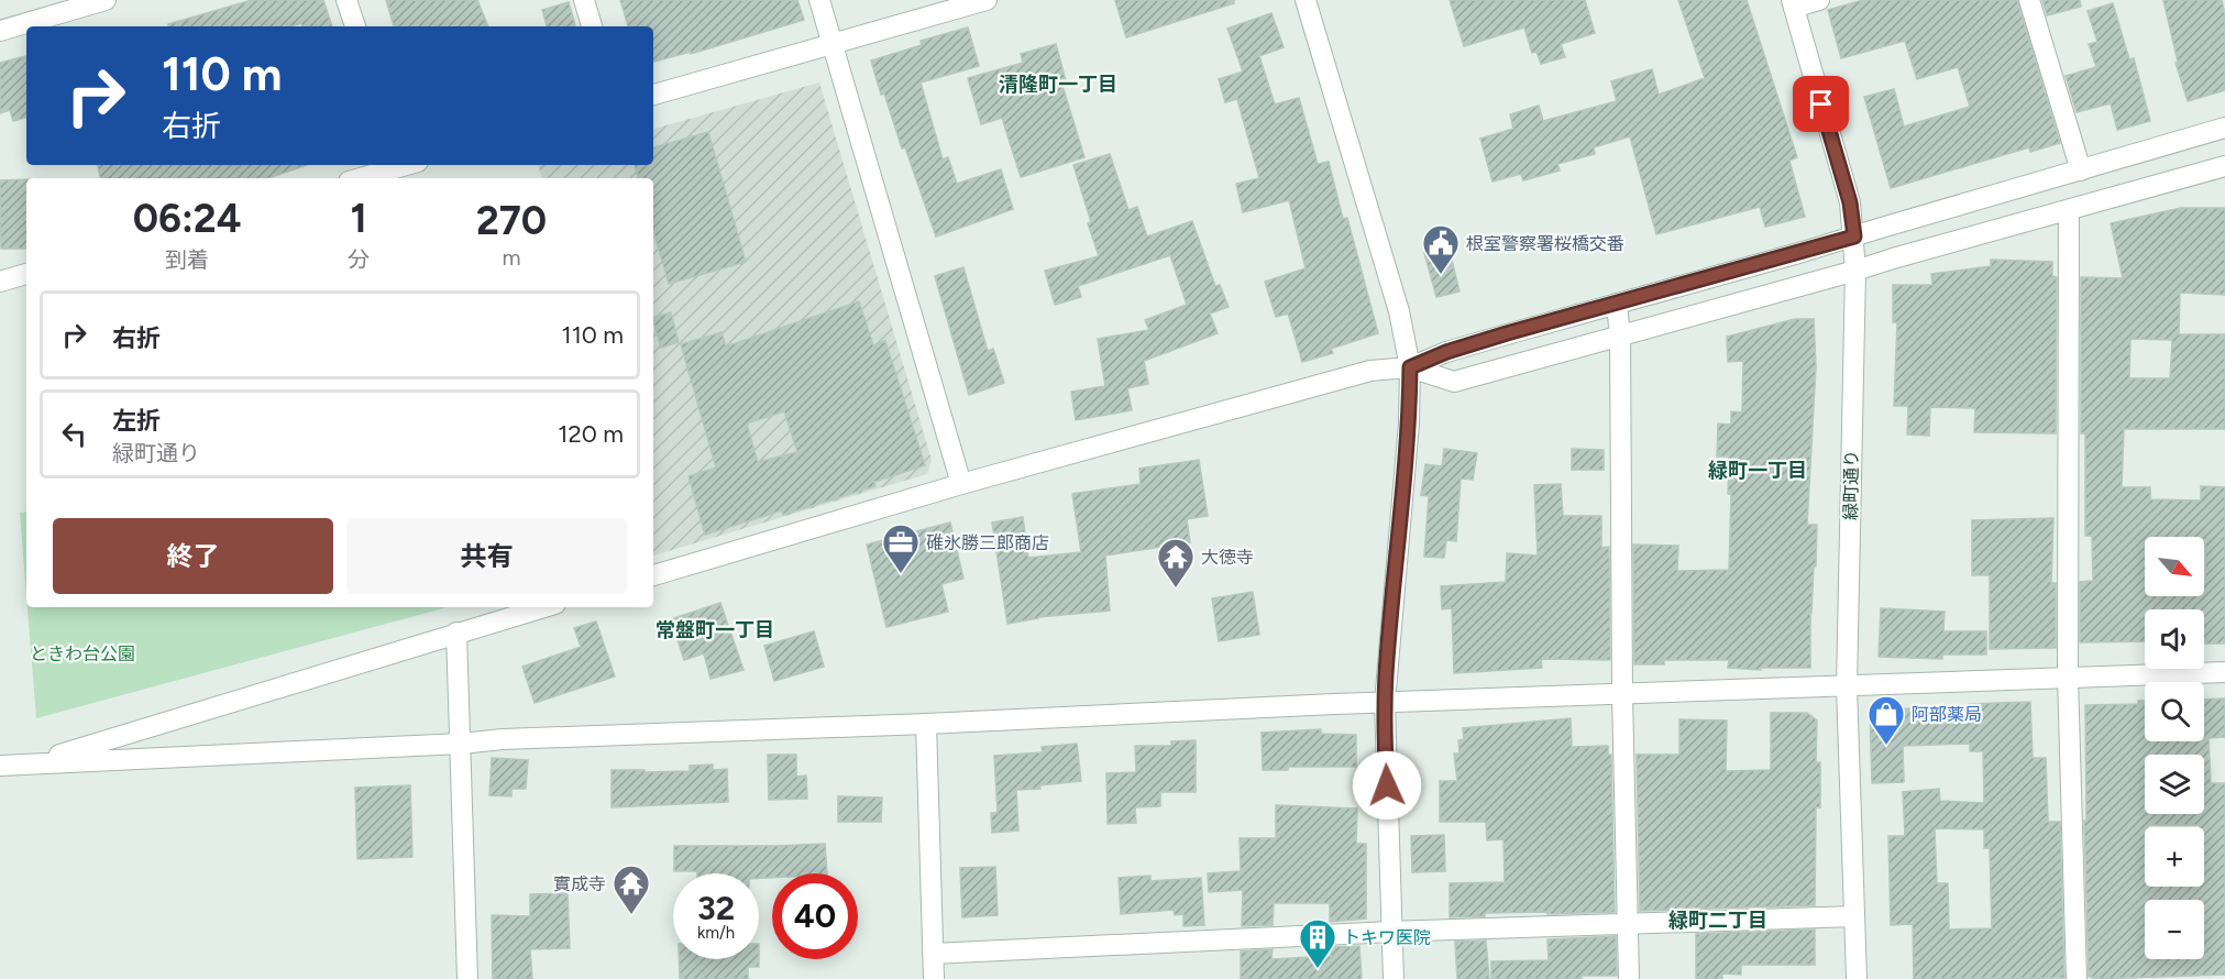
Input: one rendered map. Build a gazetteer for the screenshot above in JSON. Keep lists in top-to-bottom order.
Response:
{
  "streets": {
    "street": ["緑町通り"]
  },
  "districts": [
    "清隆町一丁目",
    "緑町一丁目",
    "常盤町一丁目",
    "緑町二丁目"
  ],
  "parks": ["ときわ台公園"],
  "places": {
    "public building": ["根室警察署桜橋交番"],
    "office": ["碓氷勝三郎商店"],
    "temple": ["大徳寺", "實成寺"],
    "shop": ["阿部薬局"],
    "building": ["トキワ医院"]
  },
  "north": "bottom right",
  "page": {
    "turn": ["110 m", "右折"],
    "eta": [
      "06:24",
      "到着",
      "1",
      "分",
      "270",
      "m"
    ],
    "list": [
      {
        "name": "右折",
        "value": "110 m"
      },
      {
        "name": "左折",
        "note": "緑町通り",
        "value": "120 m"
      }
    ],
    "buttons": ["終了", "共有"],
    "map_buttons": ["+", "−"],
    "speed": "32 km/h",
    "limit": "40"
  }
}
